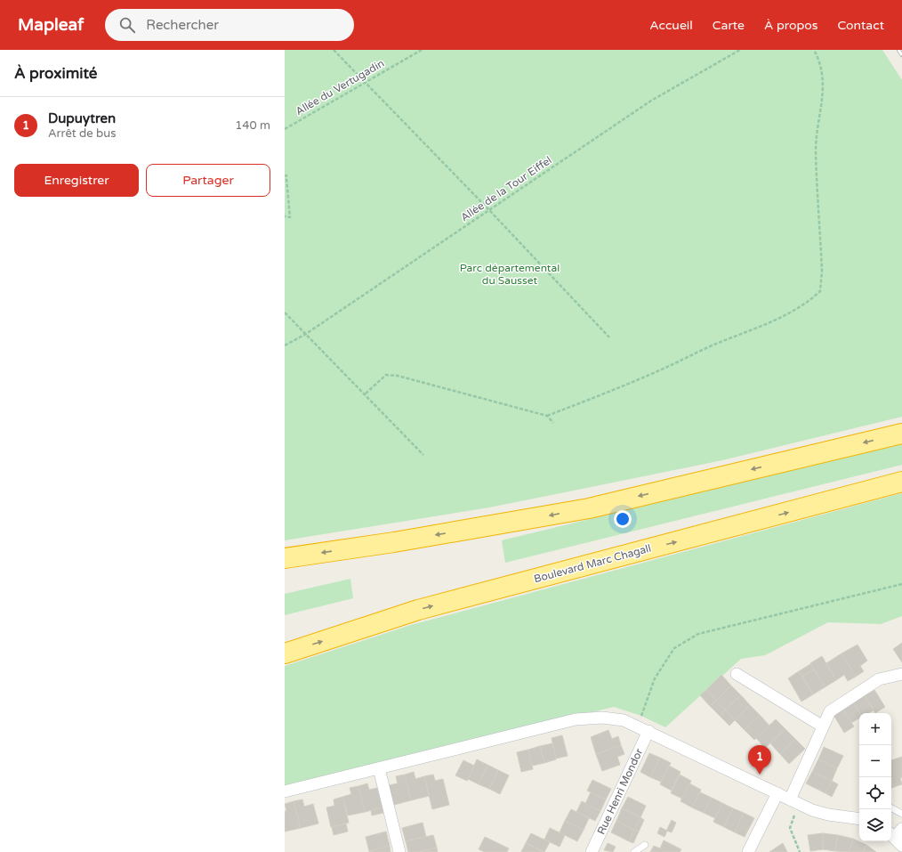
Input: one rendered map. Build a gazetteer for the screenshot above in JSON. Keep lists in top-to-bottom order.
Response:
{
  "streets": {
    "highway": ["Boulevard Marc Chagall"],
    "street": ["Rue Henri Mondor"],
    "path": ["Allée du Vertugadin", "Allée de la Tour Eiffel"]
  },
  "parks": ["Parc départemental du Sausset"],
  "page": {
    "header": "Mapleaf",
    "search": "Rechercher",
    "nav": [
      "Accueil",
      "Carte",
      "À propos",
      "Contact"
    ],
    "heading": "À proximité",
    "list": [
      {
        "mark": "1",
        "name": "Dupuytren",
        "note": "Arrêt de bus",
        "value": "140 m"
      }
    ],
    "buttons": ["Enregistrer", "Partager"],
    "map_buttons": ["+", "−"],
    "pins": "1"
  }
}
